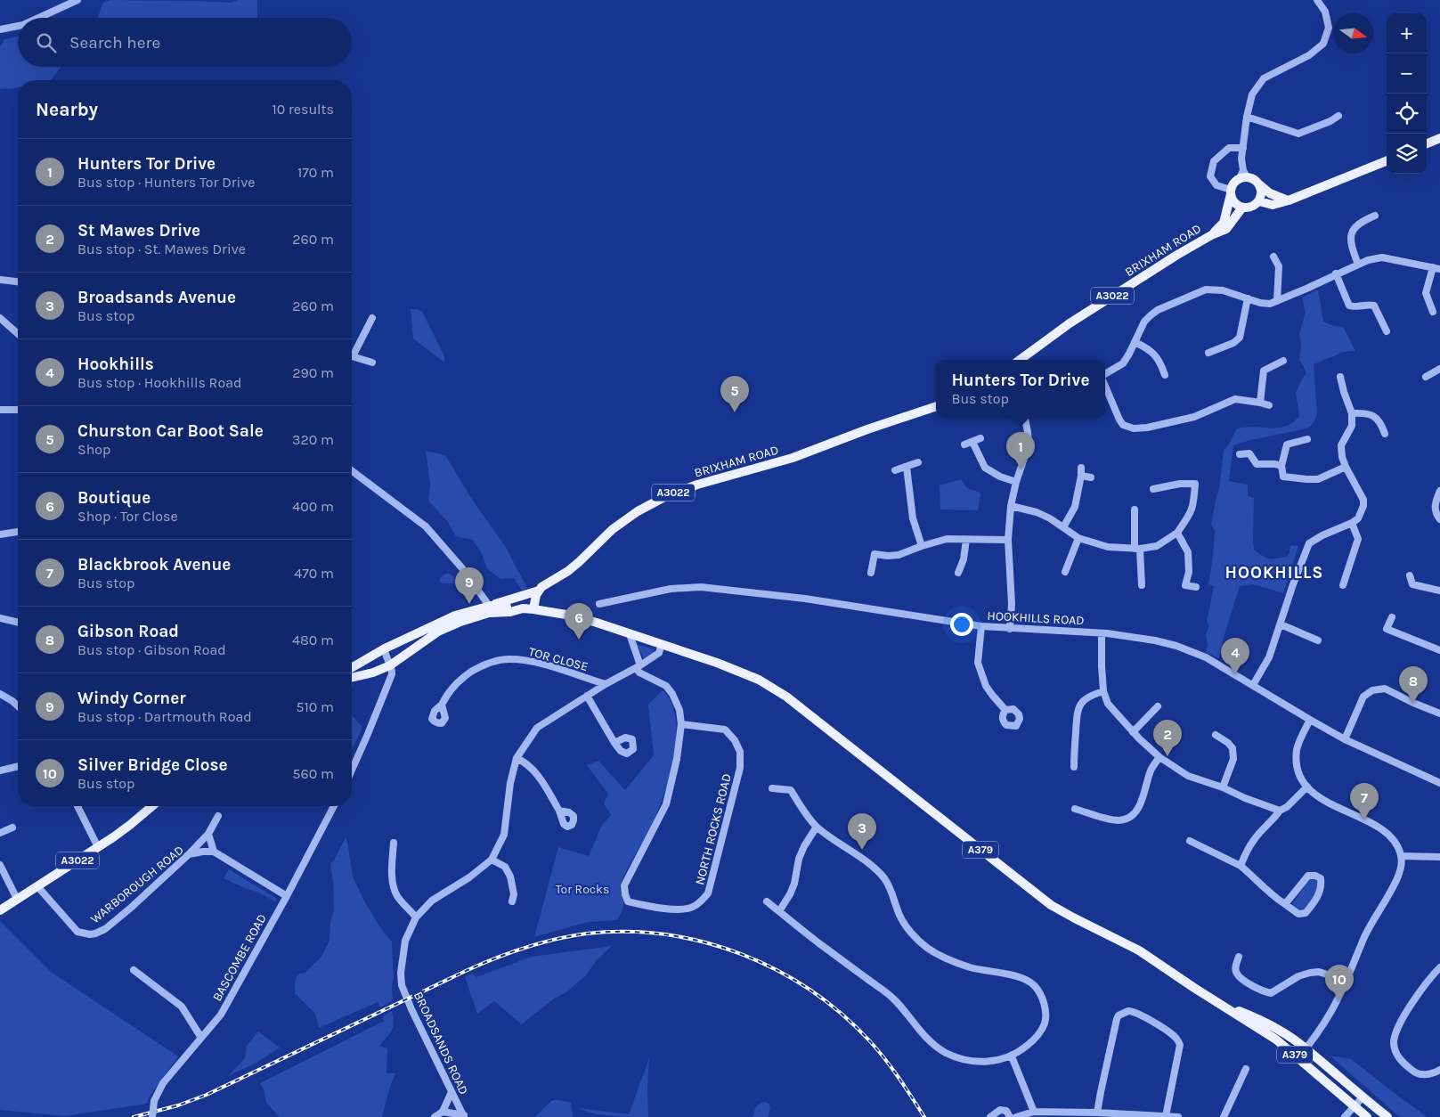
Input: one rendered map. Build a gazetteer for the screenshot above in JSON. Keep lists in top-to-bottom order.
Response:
{
  "streets": {
    "main road": ["BRIXHAM ROAD", "A3022", "A379"],
    "street": [
      "HOOKHILLS ROAD",
      "TOR CLOSE",
      "NORTH ROCKS ROAD",
      "WARBOROUGH ROAD",
      "BASCOMBE ROAD",
      "BROADSANDS ROAD"
    ]
  },
  "crossings": [
    ["BRIXHAM ROAD", "A3022"],
    ["A3022", "WARBOROUGH ROAD"],
    ["TOR CLOSE", "BROADSANDS ROAD"],
    ["NORTH ROCKS ROAD", "BROADSANDS ROAD"],
    ["A379", "BROADSANDS ROAD"]
  ],
  "districts": ["HOOKHILLS"],
  "parks": ["Tor Rocks"],
  "north": "right",
  "page": {
    "map_buttons": ["+", "−"],
    "search": "Search here",
    "heading": ["Nearby", "10 results"],
    "list": [
      {
        "mark": "1",
        "name": "Hunters Tor Drive",
        "note": "Bus stop · Hunters Tor Drive",
        "value": "170 m"
      },
      {
        "mark": "2",
        "name": "St Mawes Drive",
        "note": "Bus stop · St. Mawes Drive",
        "value": "260 m"
      },
      {
        "mark": "3",
        "name": "Broadsands Avenue",
        "note": "Bus stop",
        "value": "260 m"
      },
      {
        "mark": "4",
        "name": "Hookhills",
        "note": "Bus stop · Hookhills Road",
        "value": "290 m"
      },
      {
        "mark": "5",
        "name": "Churston Car Boot Sale",
        "note": "Shop",
        "value": "320 m"
      },
      {
        "mark": "6",
        "name": "Boutique",
        "note": "Shop · Tor Close",
        "value": "400 m"
      },
      {
        "mark": "7",
        "name": "Blackbrook Avenue",
        "note": "Bus stop",
        "value": "470 m"
      },
      {
        "mark": "8",
        "name": "Gibson Road",
        "note": "Bus stop · Gibson Road",
        "value": "480 m"
      },
      {
        "mark": "9",
        "name": "Windy Corner",
        "note": "Bus stop · Dartmouth Road",
        "value": "510 m"
      },
      {
        "mark": "10",
        "name": "Silver Bridge Close",
        "note": "Bus stop",
        "value": "560 m"
      }
    ],
    "popup": ["Hunters Tor Drive", "Bus stop"],
    "pins": [
      "5",
      "1",
      "9",
      "6",
      "4",
      "8",
      "2",
      "7",
      "3",
      "10"
    ]
  }
}
